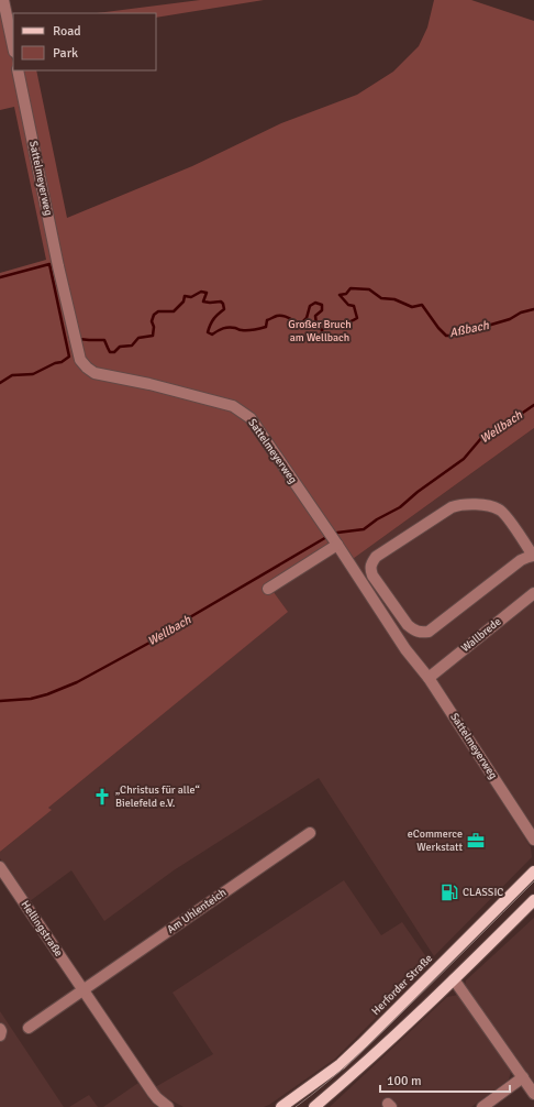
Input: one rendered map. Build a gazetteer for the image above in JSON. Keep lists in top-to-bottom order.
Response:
{
  "streets": {
    "main road": ["Herforder Straße"],
    "street": [
      "Sattelmeyerweg",
      "Wallbrede",
      "Am Uhlenteich",
      "Hellingstraße"
    ]
  },
  "crossings": [
    ["Sattelmeyerweg", "Wallbrede"],
    ["Am Uhlenteich", "Hellingstraße"]
  ],
  "water": ["Aßbach", "Wellbach"],
  "parks": ["Großer Bruch am Wellbach"],
  "places": {
    "church": ["„Christus für alle“ Bielefeld e.V."],
    "office": ["eCommerce Werkstatt"],
    "fuel station": ["CLASSIC"]
  },
  "legend": ["Road", "Park"],
  "scale_bar": "100 m"
}
